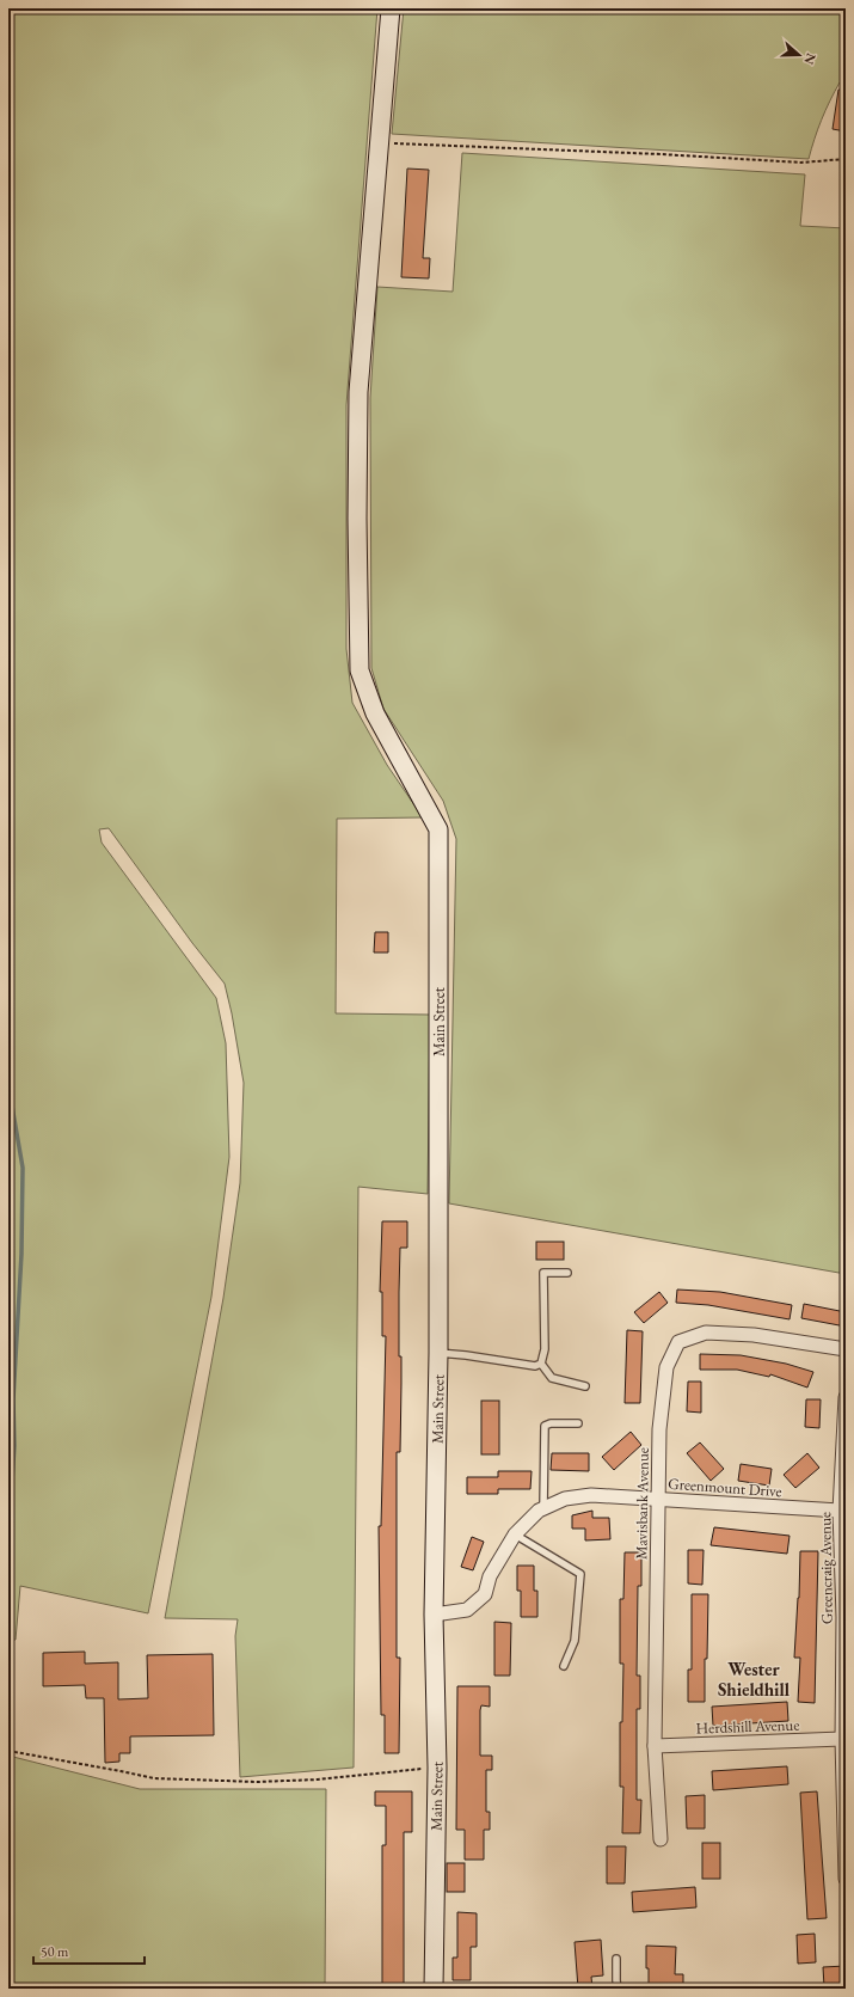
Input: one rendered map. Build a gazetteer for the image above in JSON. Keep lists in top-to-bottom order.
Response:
{
  "streets": {
    "street": [
      "Main Street",
      "Greenmount Drive",
      "Mavisbank Avenue",
      "Greencraig Avenue",
      "Herdshill Avenue"
    ]
  },
  "crossings": [
    ["Main Street", "Greenmount Drive"],
    ["Greenmount Drive", "Mavisbank Avenue"],
    ["Greenmount Drive", "Greencraig Avenue"],
    ["Mavisbank Avenue", "Herdshill Avenue"],
    ["Greencraig Avenue", "Herdshill Avenue"]
  ],
  "districts": ["Wester Shieldhill"],
  "scale_bar": "50 m",
  "north": "right"
}
